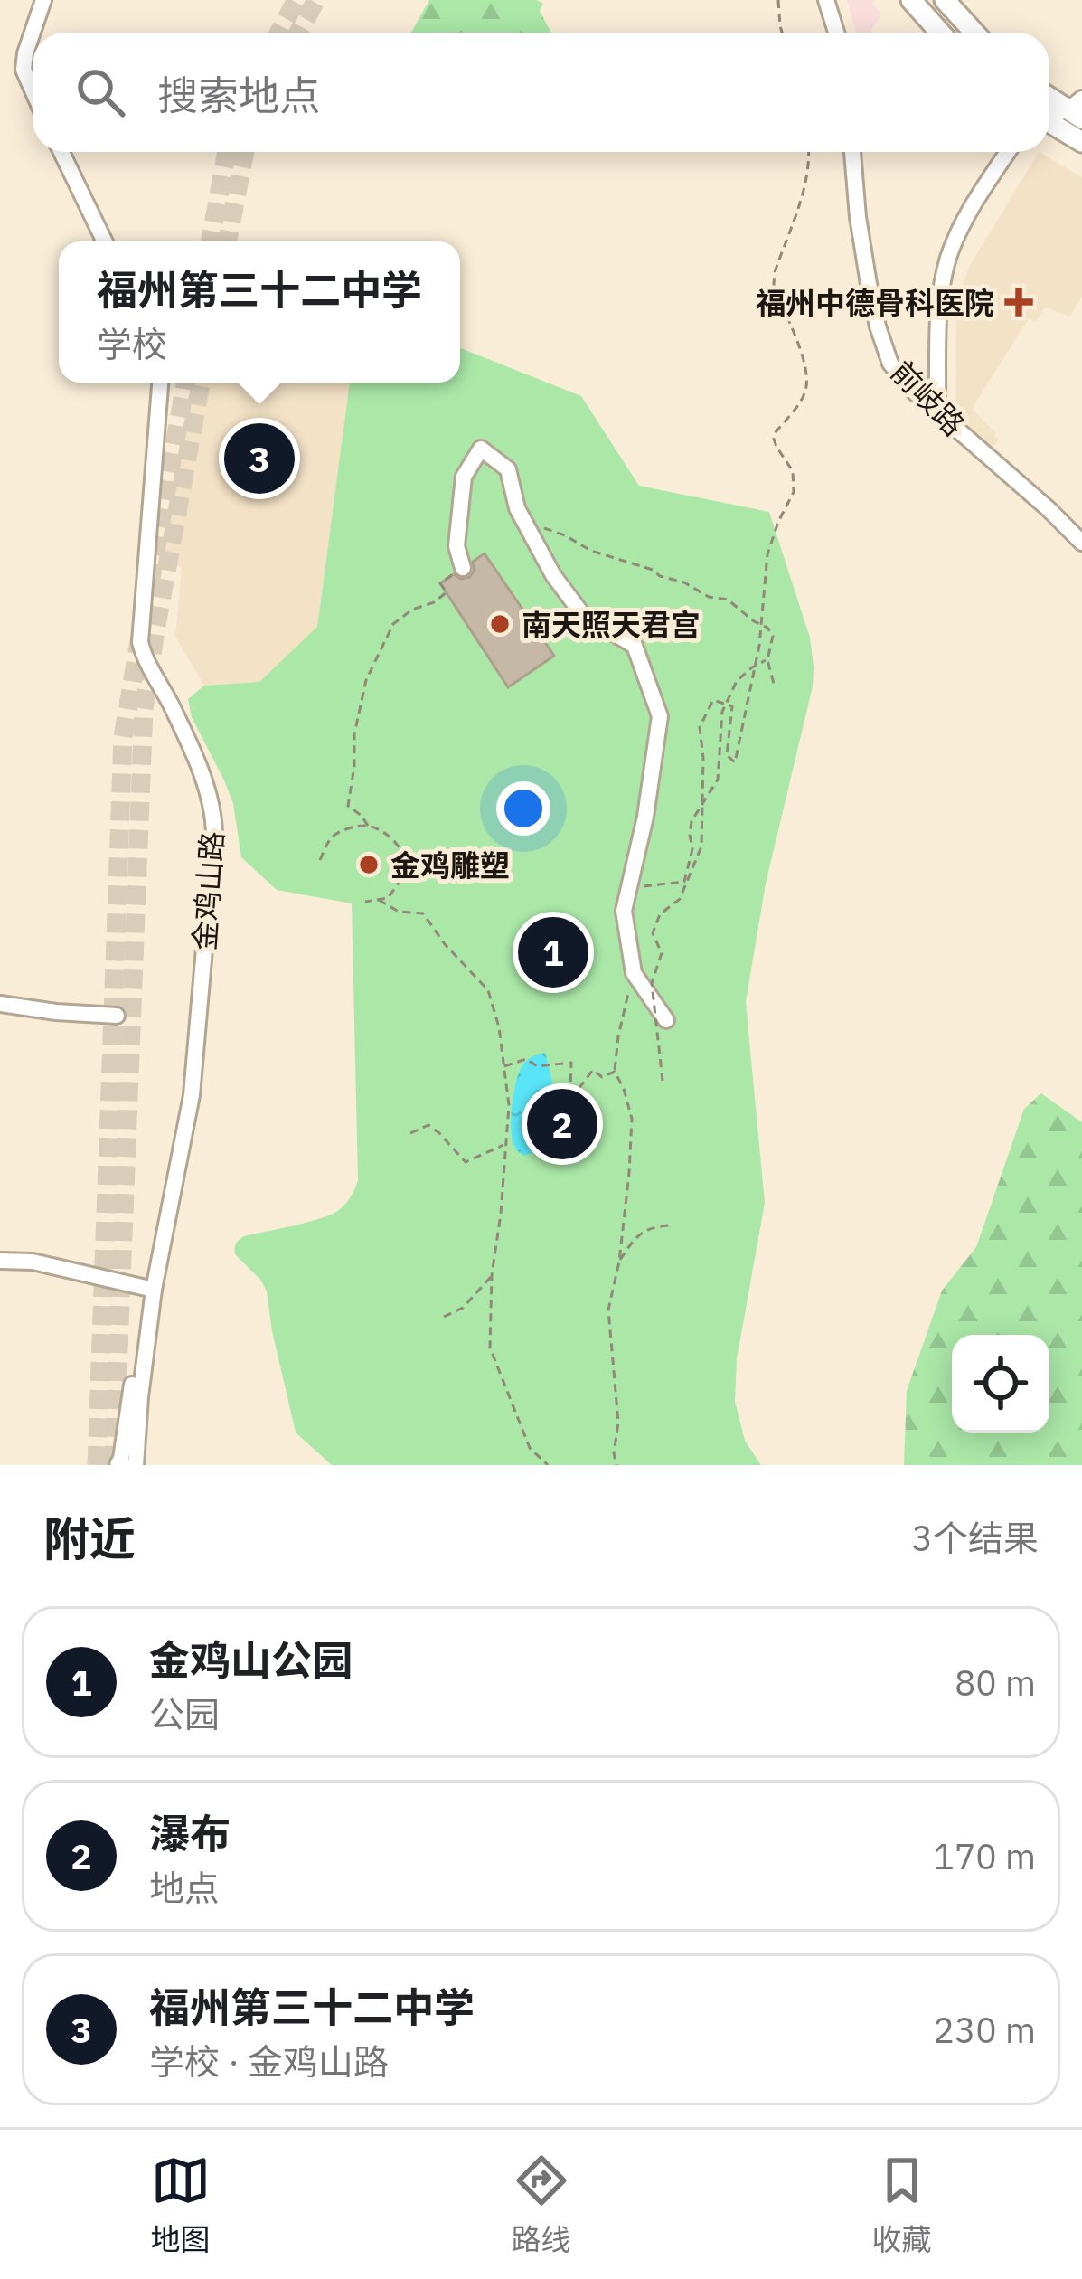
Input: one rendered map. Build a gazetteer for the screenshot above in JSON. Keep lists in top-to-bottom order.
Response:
{
  "streets": {
    "street": ["前岐路", "金鸡山路"]
  },
  "places": {
    "health": ["福州中德骨科医院"],
    "other": ["南天照天君宫", "金鸡雕塑"]
  },
  "page": {
    "search": "搜索地点",
    "popup": ["福州第三十二中学", "学校"],
    "pins": ["3", "1", "2"],
    "heading": ["附近", "3个结果"],
    "list": [
      {
        "mark": "1",
        "name": "金鸡山公园",
        "note": "公园",
        "value": "80 m"
      },
      {
        "mark": "2",
        "name": "瀑布",
        "note": "地点",
        "value": "170 m"
      },
      {
        "mark": "3",
        "name": "福州第三十二中学",
        "note": "学校 · 金鸡山路",
        "value": "230 m"
      }
    ],
    "nav": ["地图", "路线", "收藏"]
  }
}
